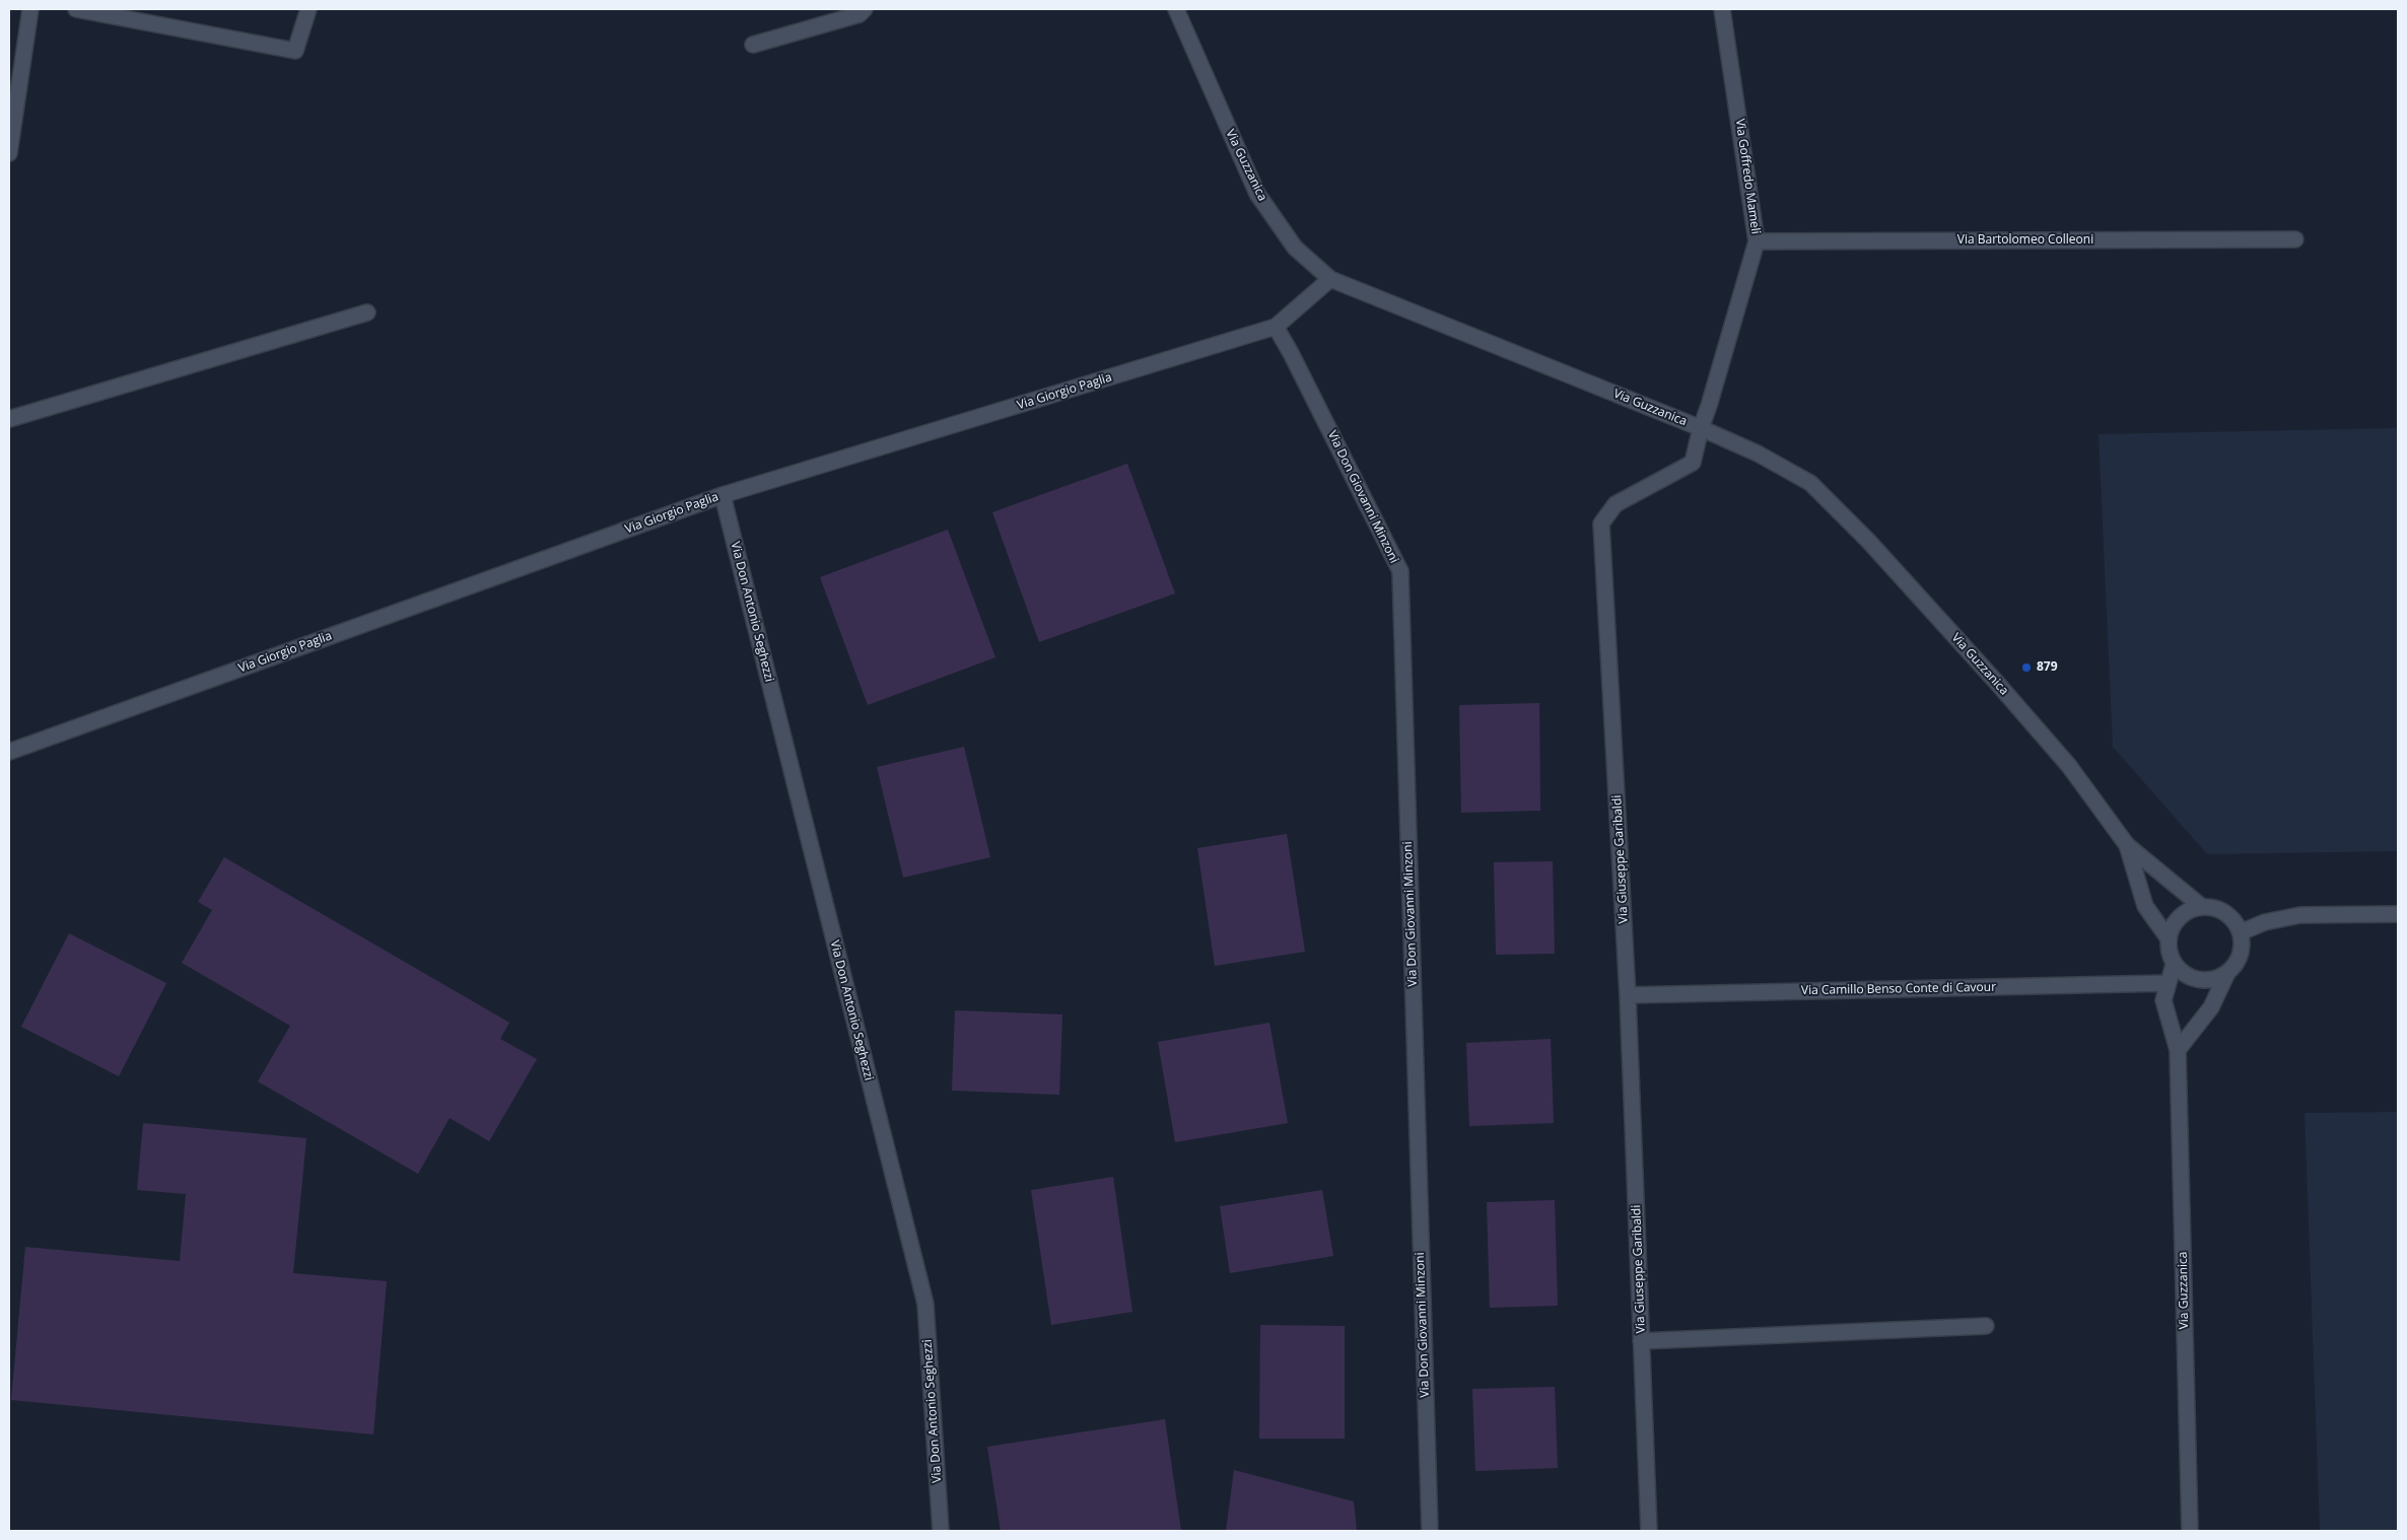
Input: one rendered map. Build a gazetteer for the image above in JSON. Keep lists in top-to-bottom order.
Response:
{
  "streets": {
    "street": [
      "Via Guzzanica",
      "Via Goffredo Mameli",
      "Via Bartolomeo Colleoni",
      "Via Giorgio Paglia",
      "Via Don Giovanni Minzoni",
      "Via Don Antonio Seghezzi",
      "Via Giuseppe Garibaldi",
      "Via Camillo Benso Conte di Cavour"
    ]
  },
  "crossings": [
    ["Via Guzzanica", "Via Goffredo Mameli"],
    ["Via Guzzanica", "Via Giorgio Paglia"],
    ["Via Guzzanica", "Via Giuseppe Garibaldi"],
    ["Via Guzzanica", "Via Camillo Benso Conte di Cavour"],
    ["Via Goffredo Mameli", "Via Bartolomeo Colleoni"],
    ["Via Goffredo Mameli", "Via Giuseppe Garibaldi"],
    ["Via Giorgio Paglia", "Via Don Giovanni Minzoni"],
    ["Via Giorgio Paglia", "Via Don Antonio Seghezzi"],
    ["Via Giuseppe Garibaldi", "Via Camillo Benso Conte di Cavour"]
  ],
  "places": ["879"]
}
